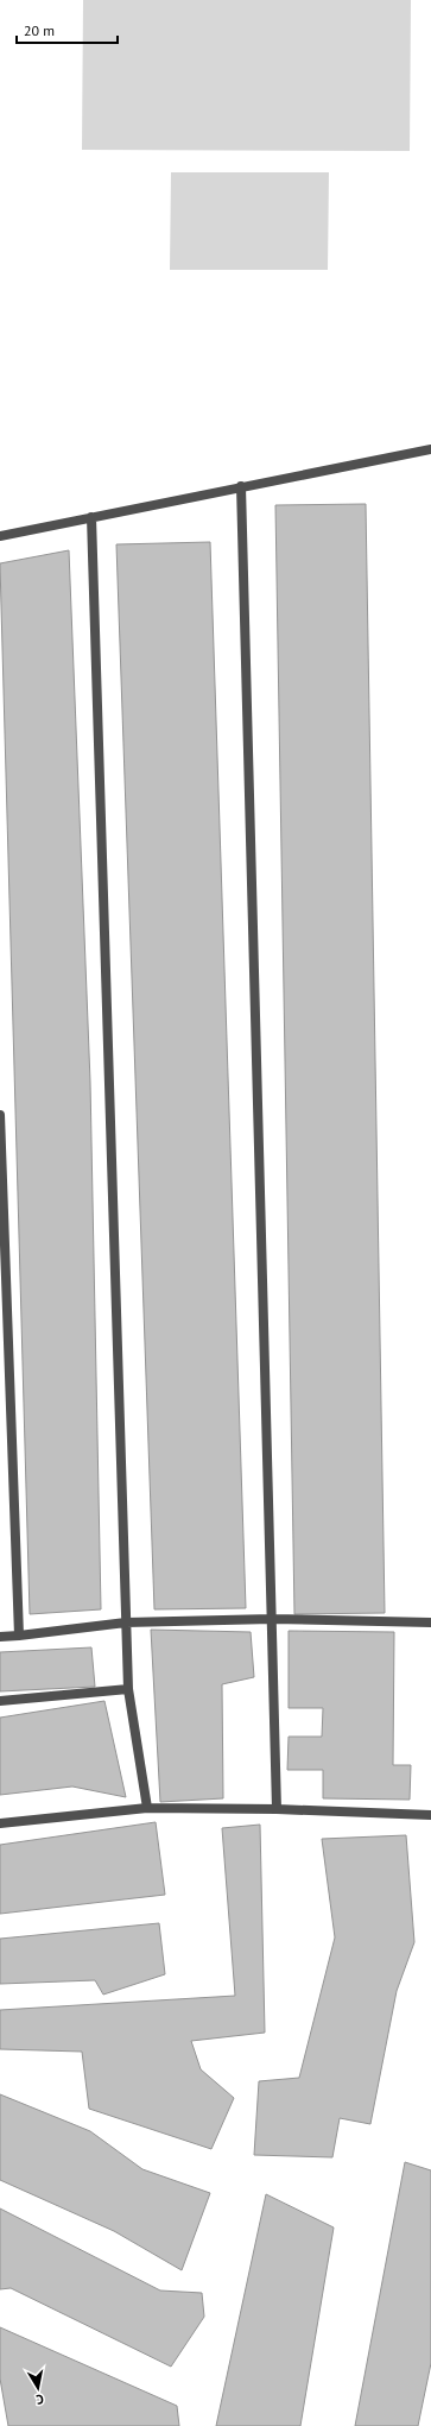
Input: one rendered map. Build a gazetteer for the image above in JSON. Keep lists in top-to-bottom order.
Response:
{
  "scale_bar": "20 m",
  "north": "bottom"
}
